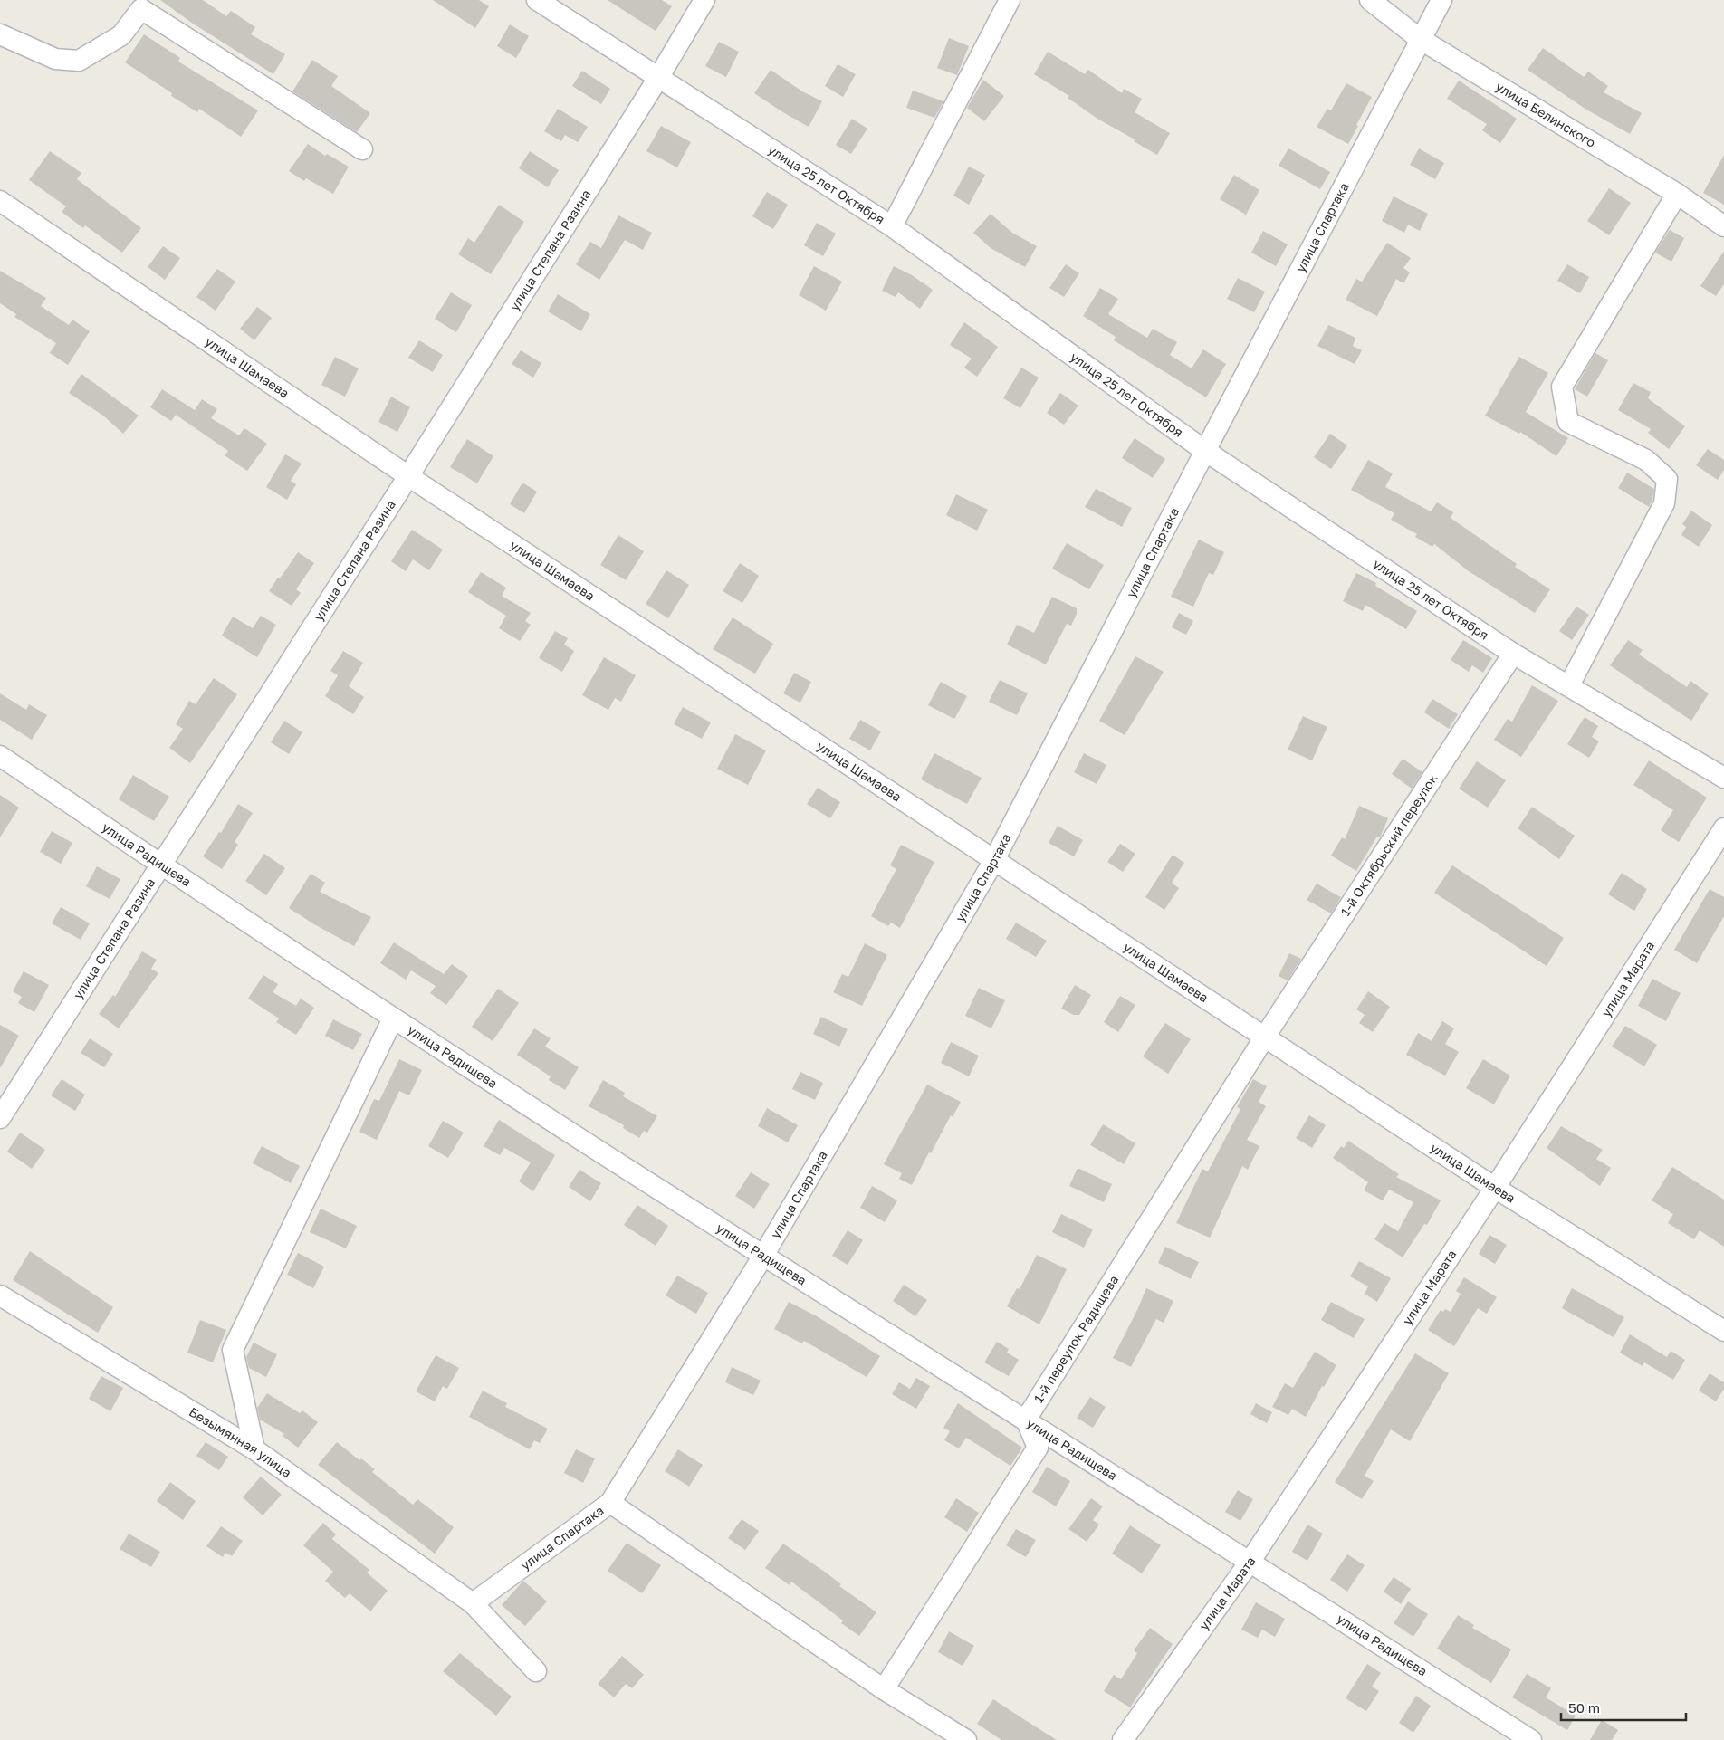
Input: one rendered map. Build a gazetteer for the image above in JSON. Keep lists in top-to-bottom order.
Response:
{
  "streets": {
    "street": [
      "улица Белинского",
      "улица 25 лет Октября",
      "улица Спартака",
      "улица Степана Разина",
      "улица Шамаева",
      "1-й Октябрьский переулок",
      "улица Радищева",
      "улица Марата",
      "1-й переулок Радищева",
      "Безымянная улица"
    ]
  },
  "crossings": [
    ["улица Белинского", "улица Спартака"],
    ["улица 25 лет Октября", "улица Спартака"],
    ["улица 25 лет Октября", "улица Степана Разина"],
    ["улица 25 лет Октября", "1-й Октябрьский переулок"],
    ["улица Спартака", "улица Шамаева"],
    ["улица Спартака", "улица Радищева"],
    ["улица Спартака", "Безымянная улица"],
    ["улица Степана Разина", "улица Шамаева"],
    ["улица Степана Разина", "улица Радищева"],
    ["улица Шамаева", "1-й Октябрьский переулок"],
    ["улица Шамаева", "улица Марата"],
    ["улица Шамаева", "1-й переулок Радищева"],
    ["1-й Октябрьский переулок", "1-й переулок Радищева"],
    ["улица Радищева", "улица Марата"],
    ["улица Радищева", "1-й переулок Радищева"]
  ],
  "scale_bar": "50 m"
}
